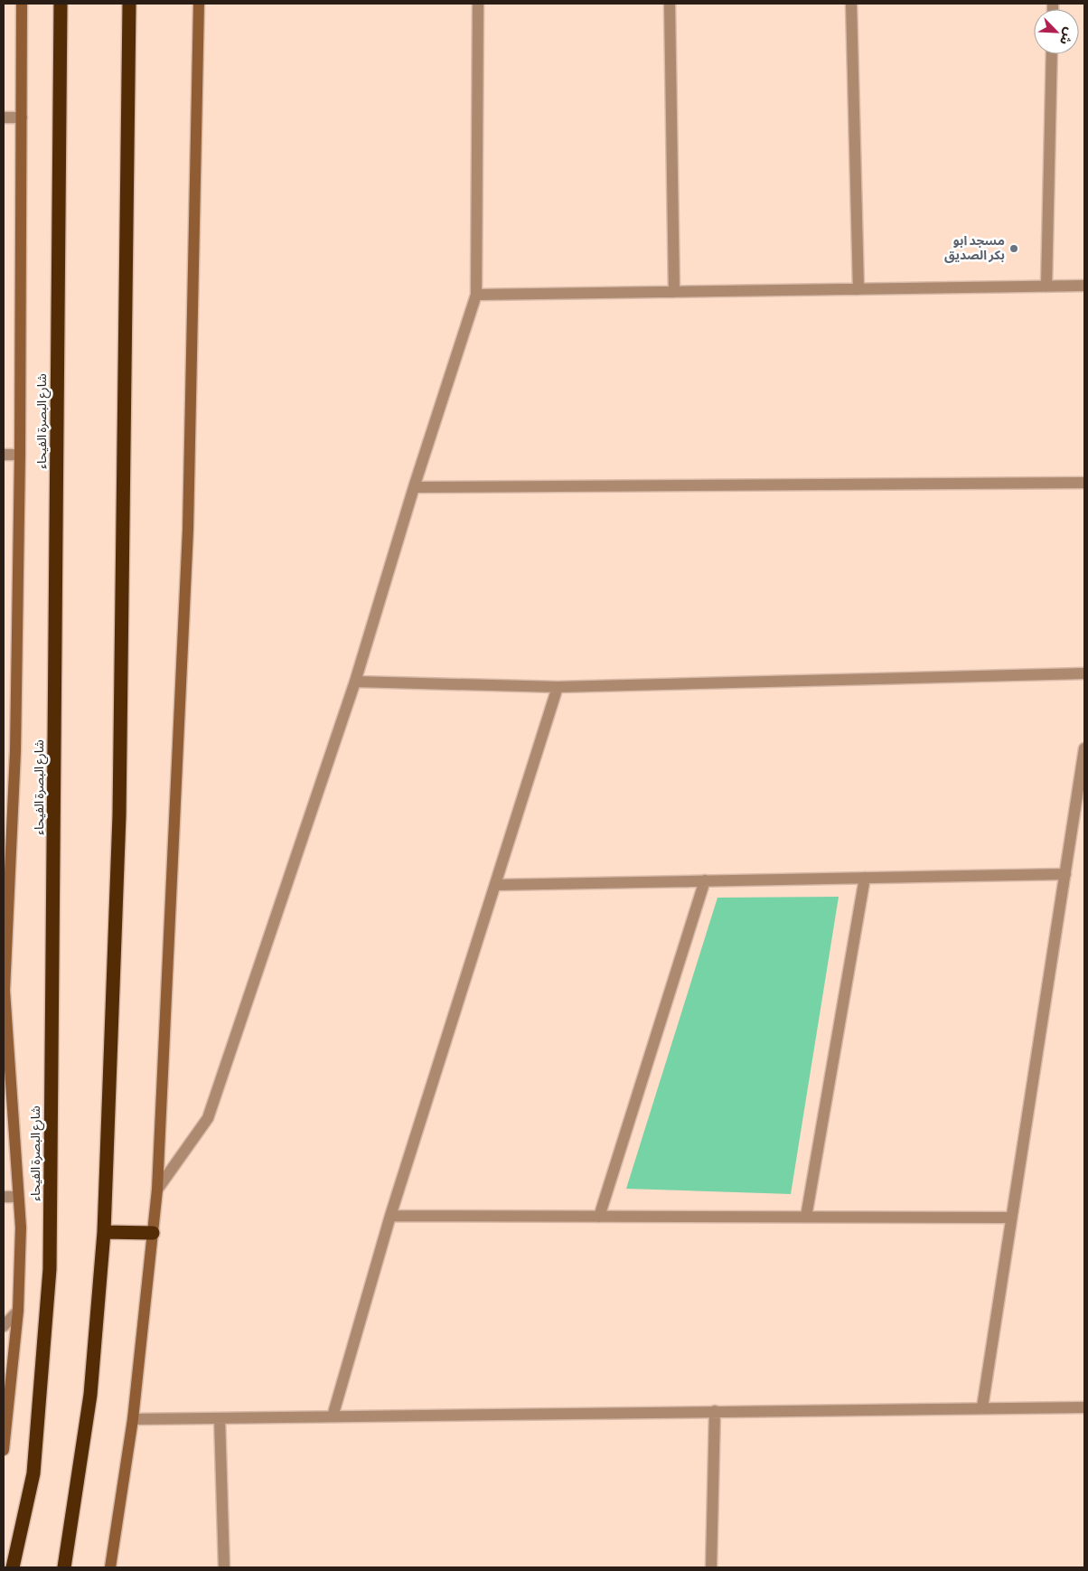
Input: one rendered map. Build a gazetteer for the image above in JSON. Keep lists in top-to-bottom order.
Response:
{
  "streets": {
    "highway": ["شارع البصرة الفيحاء"]
  },
  "places": ["مسجد ابو بكر الصديق"],
  "north": "bottom right"
}
